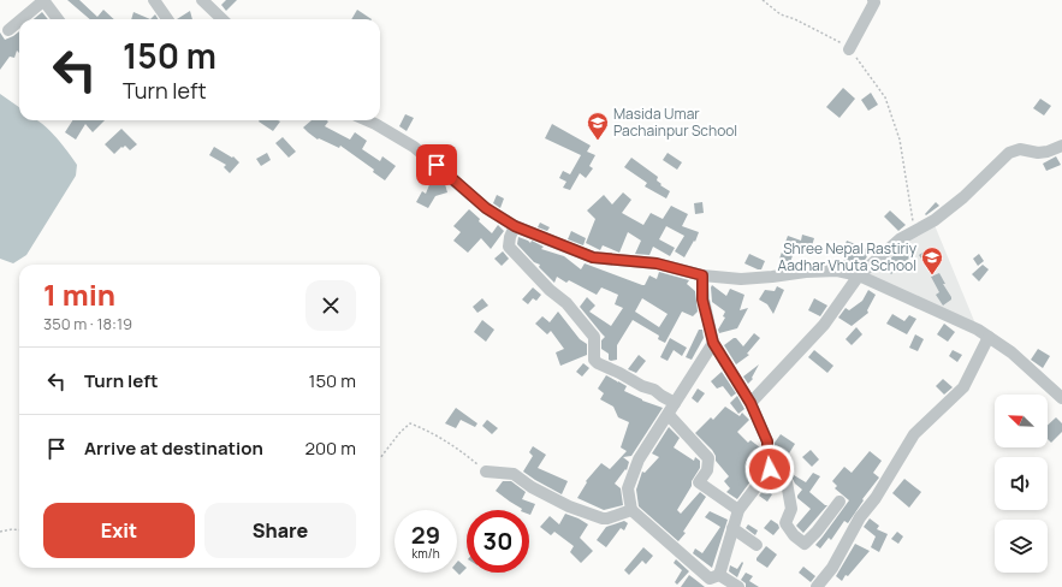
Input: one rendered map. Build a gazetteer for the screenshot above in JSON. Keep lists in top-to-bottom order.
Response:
{
  "places": {
    "school or university": ["Masida Umar Pachainpur School", "Shree Nepal Rastiriy Aadhar Vhuta School"]
  },
  "north": "top left",
  "page": {
    "turn": ["150 m", "Turn left"],
    "heading": ["1 min", "350 m · 18:19"],
    "list": [
      {
        "name": "Turn left",
        "value": "150 m"
      },
      {
        "name": "Arrive at destination",
        "value": "200 m"
      }
    ],
    "buttons": ["Exit", "Share"],
    "speed": "29 km/h",
    "limit": "30"
  }
}
